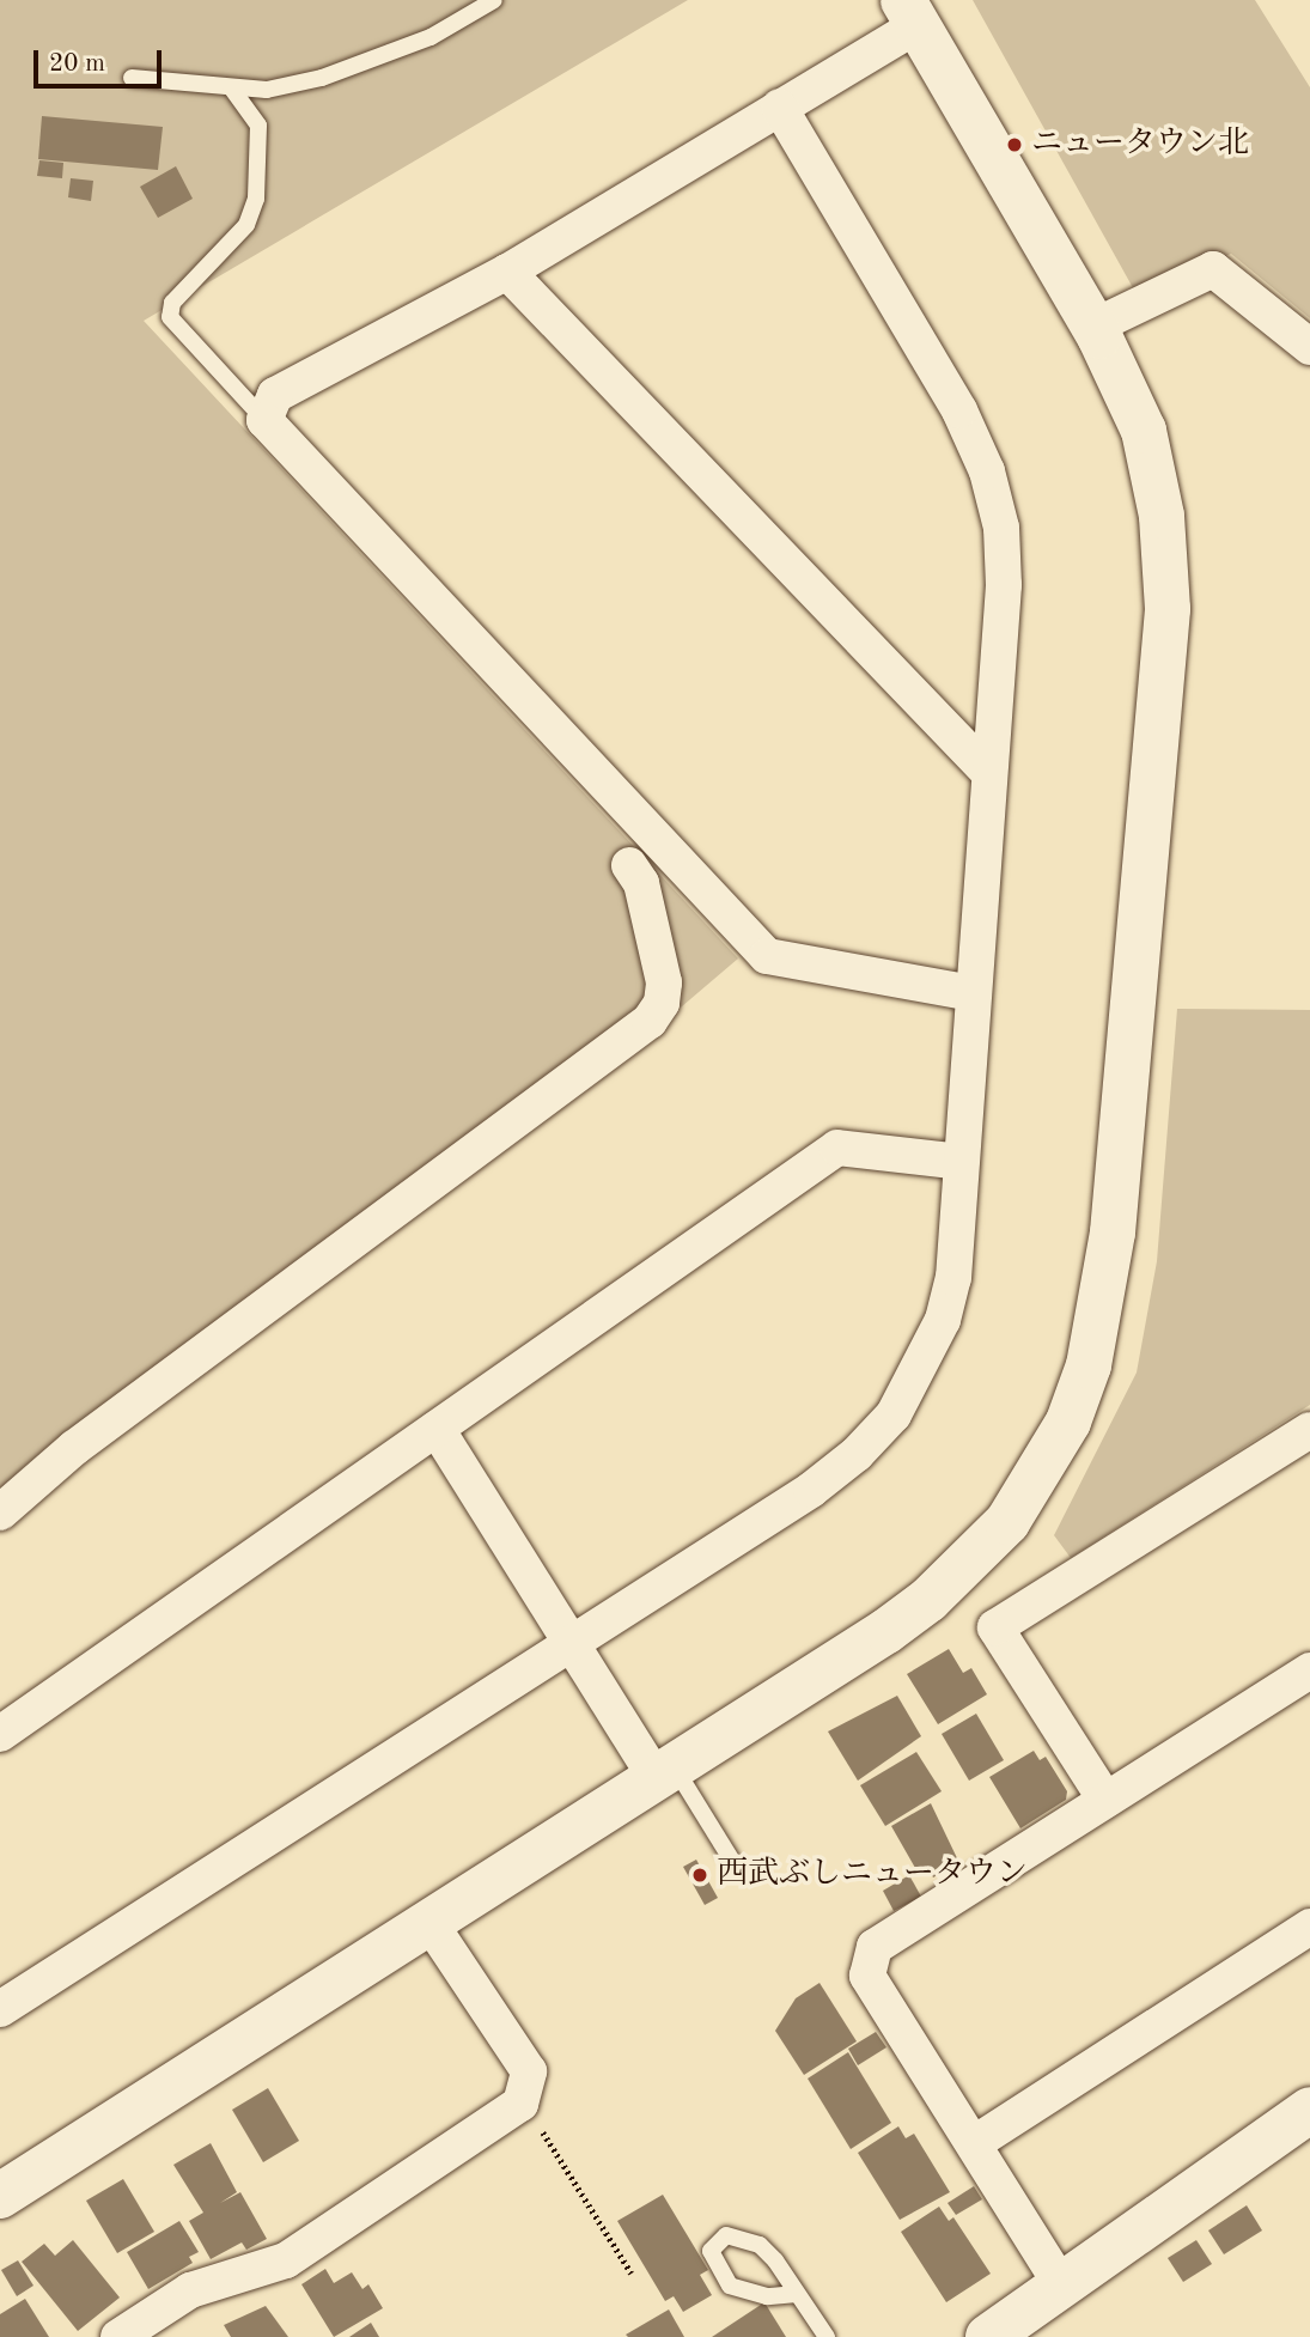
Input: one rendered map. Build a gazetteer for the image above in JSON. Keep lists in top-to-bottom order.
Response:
{
  "places": ["ニュータウン北", "西武ぶしニュータウン"],
  "scale_bar": "20 m"
}
